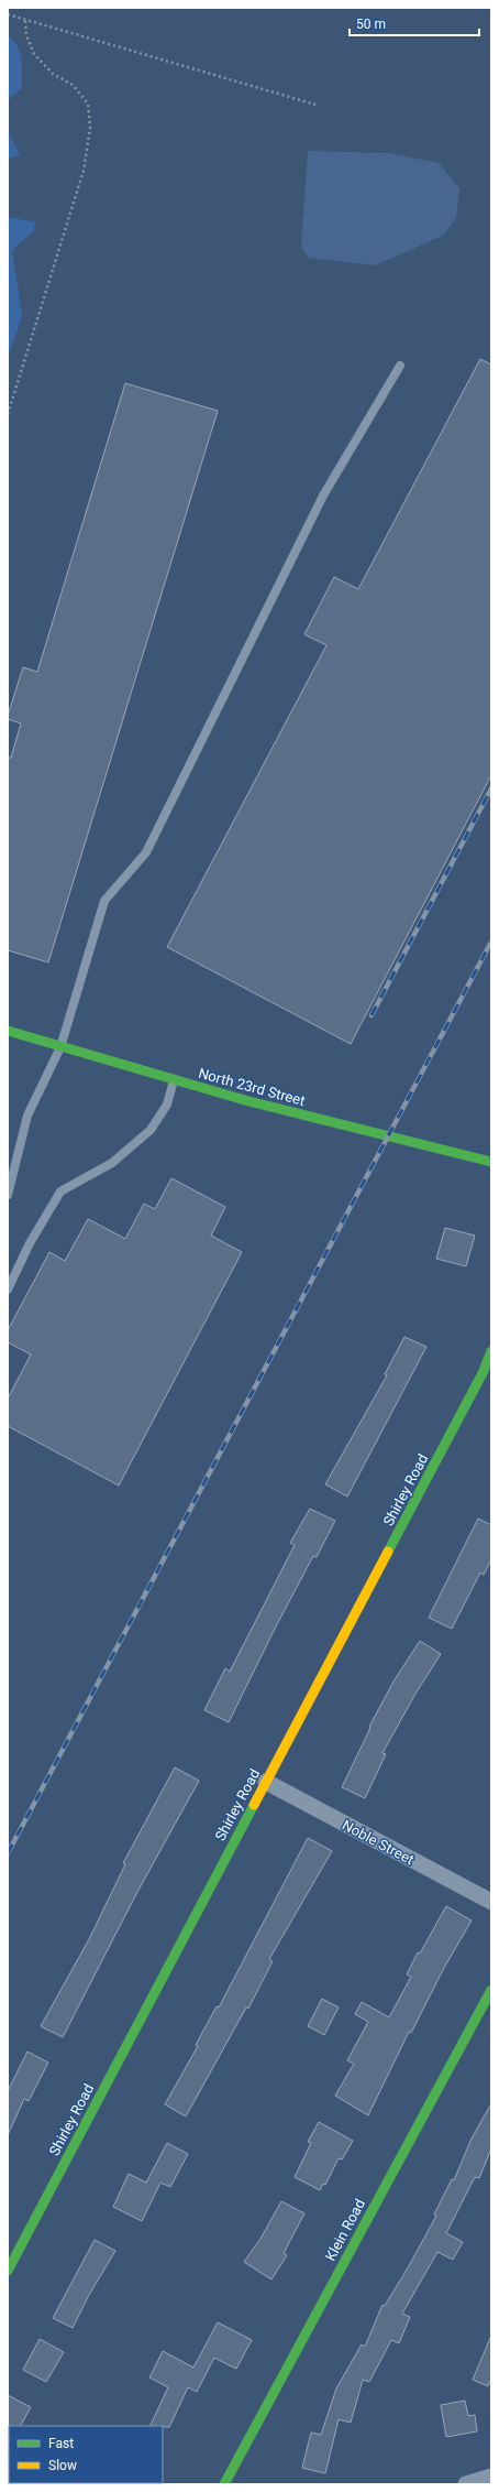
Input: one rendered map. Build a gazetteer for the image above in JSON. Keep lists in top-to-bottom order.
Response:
{
  "streets": {
    "street": [
      "North 23rd Street",
      "Shirley Road",
      "Noble Street",
      "Klein Road"
    ]
  },
  "crossings": [
    ["Shirley Road", "Noble Street"]
  ],
  "legend": ["Fast", "Slow"],
  "scale_bar": "50 m"
}
